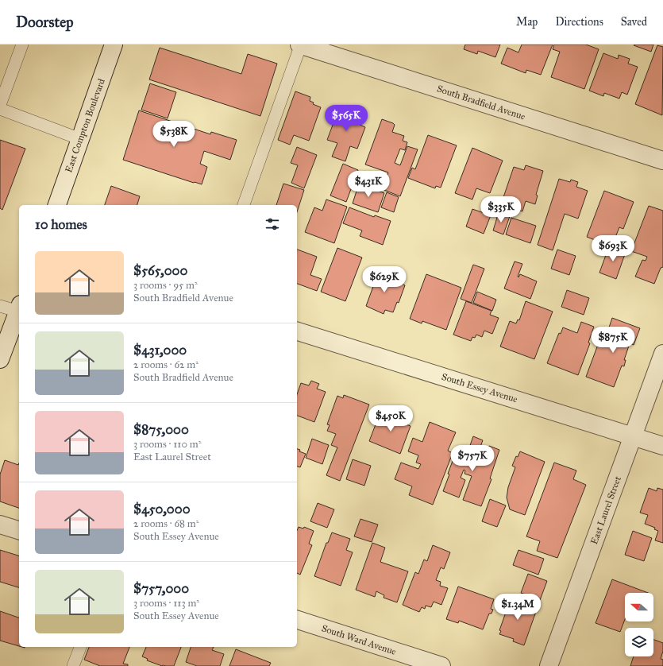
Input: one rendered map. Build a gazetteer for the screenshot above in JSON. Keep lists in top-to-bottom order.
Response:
{
  "streets": {
    "street": [
      "South Bradfield Avenue",
      "East Compton Boulevard",
      "South Essey Avenue",
      "East Laurel Street",
      "South Ward Avenue"
    ]
  },
  "crossings": [
    ["South Essey Avenue", "East Laurel Street"]
  ],
  "north": "left",
  "page": {
    "header": "Doorstep",
    "nav": ["Map", "Directions", "Saved"],
    "price": [
      "$565K",
      "$538K",
      "$431K",
      "$335K",
      "$693K",
      "$629K",
      "$875K",
      "$450K",
      "$757K",
      "$1.34M"
    ],
    "heading": "10 homes",
    "list": [
      {
        "name": "$565,000",
        "note": "3 rooms · 95 m² · South Bradfield Avenue"
      },
      {
        "name": "$431,000",
        "note": "2 rooms · 62 m² · South Bradfield Avenue"
      },
      {
        "name": "$875,000",
        "note": "3 rooms · 110 m² · East Laurel Street"
      },
      {
        "name": "$450,000",
        "note": "2 rooms · 68 m² · South Essey Avenue"
      },
      {
        "name": "$757,000",
        "note": "3 rooms · 113 m² · South Essey Avenue"
      }
    ]
  }
}
